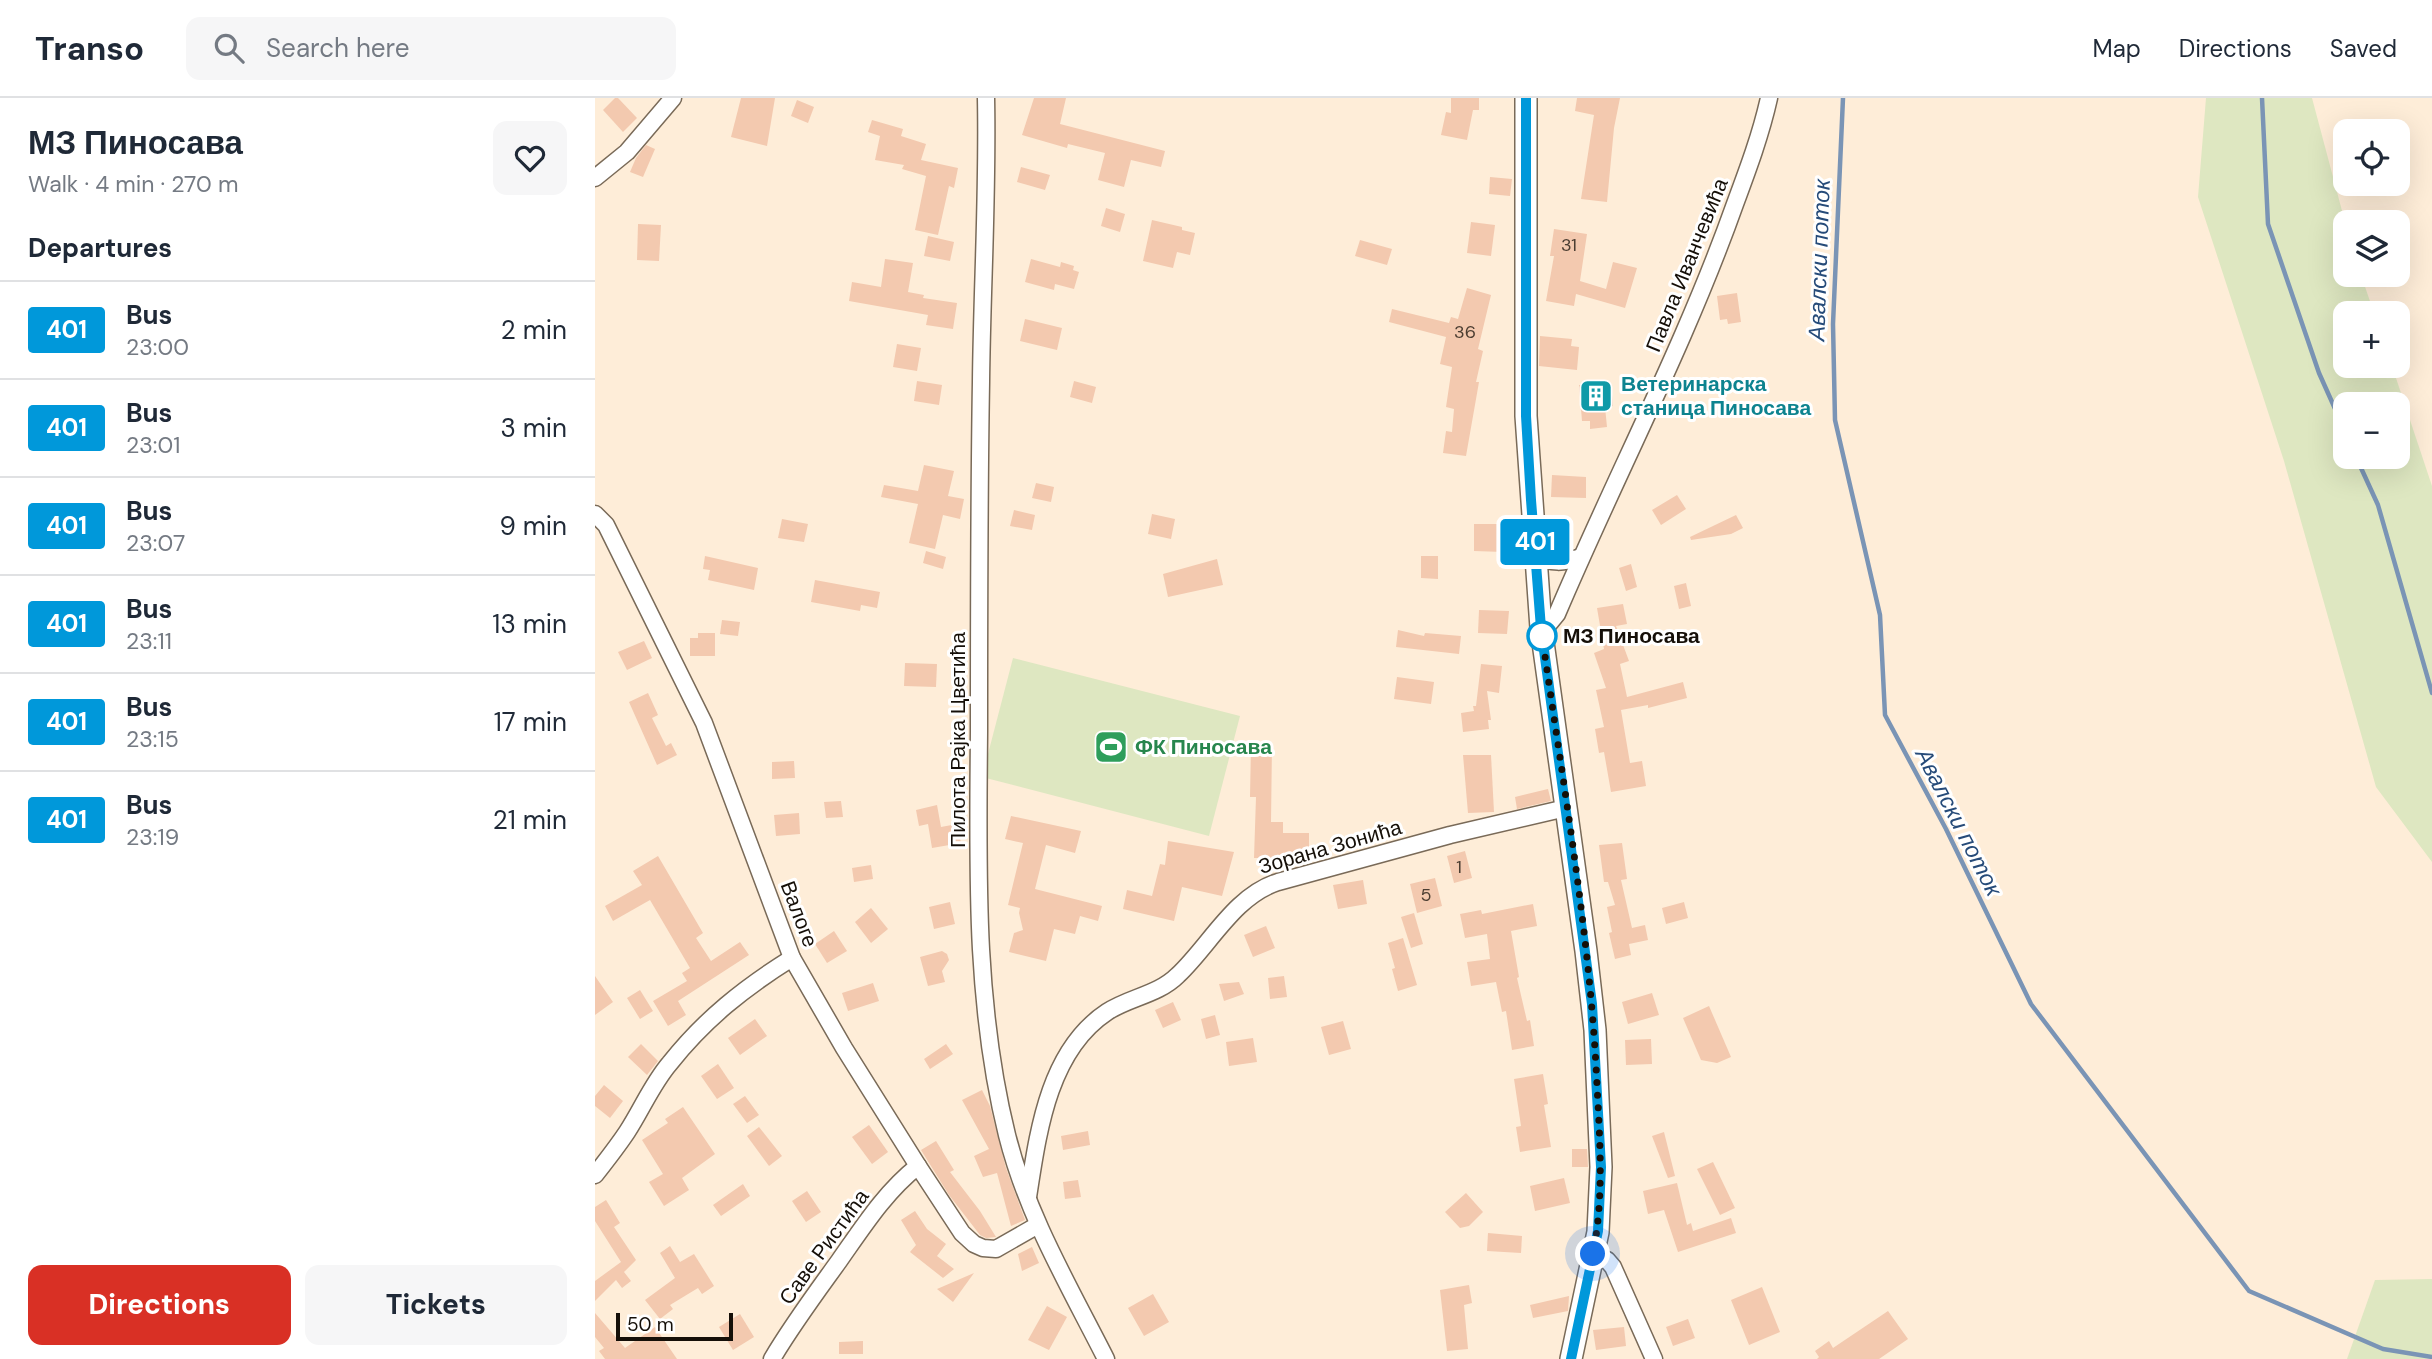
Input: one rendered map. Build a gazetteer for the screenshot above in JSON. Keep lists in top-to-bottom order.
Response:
{
  "streets": {
    "street": [
      "Павла Иванчевића",
      "Пилота Рајка Цветића",
      "Зорана Зонића",
      "Валоге",
      "Саве Ристића"
    ]
  },
  "crossings": [
    ["Пилота Рајка Цветића", "Зорана Зонића"],
    ["Пилота Рајка Цветића", "Валоге"],
    ["Валоге", "Саве Ристића"]
  ],
  "water": ["Авалски поток"],
  "places": {
    "building": ["Ветеринарска станица Пиносава"],
    "other": ["МЗ Пиносава"],
    "sports": ["ФК Пиносава"]
  },
  "lines": ["bus line 401"],
  "house_numbers": [
    "31",
    "36",
    "1",
    "5"
  ],
  "scale_bar": "50 m",
  "page": {
    "header": "Transo",
    "search": "Search here",
    "nav": ["Map", "Directions", "Saved"],
    "heading": [
      ["МЗ Пиносава", "Walk · 4 min · 270 m"],
      "Departures"
    ],
    "on_map": "401",
    "map_buttons": ["+", "−"],
    "list": [
      {
        "mark": "401",
        "name": "Bus",
        "note": "23:00",
        "value": "2 min"
      },
      {
        "mark": "401",
        "name": "Bus",
        "note": "23:01",
        "value": "3 min"
      },
      {
        "mark": "401",
        "name": "Bus",
        "note": "23:07",
        "value": "9 min"
      },
      {
        "mark": "401",
        "name": "Bus",
        "note": "23:11",
        "value": "13 min"
      },
      {
        "mark": "401",
        "name": "Bus",
        "note": "23:15",
        "value": "17 min"
      },
      {
        "mark": "401",
        "name": "Bus",
        "note": "23:19",
        "value": "21 min"
      }
    ],
    "buttons": ["Directions", "Tickets"],
    "scale": "50 m"
  }
}
